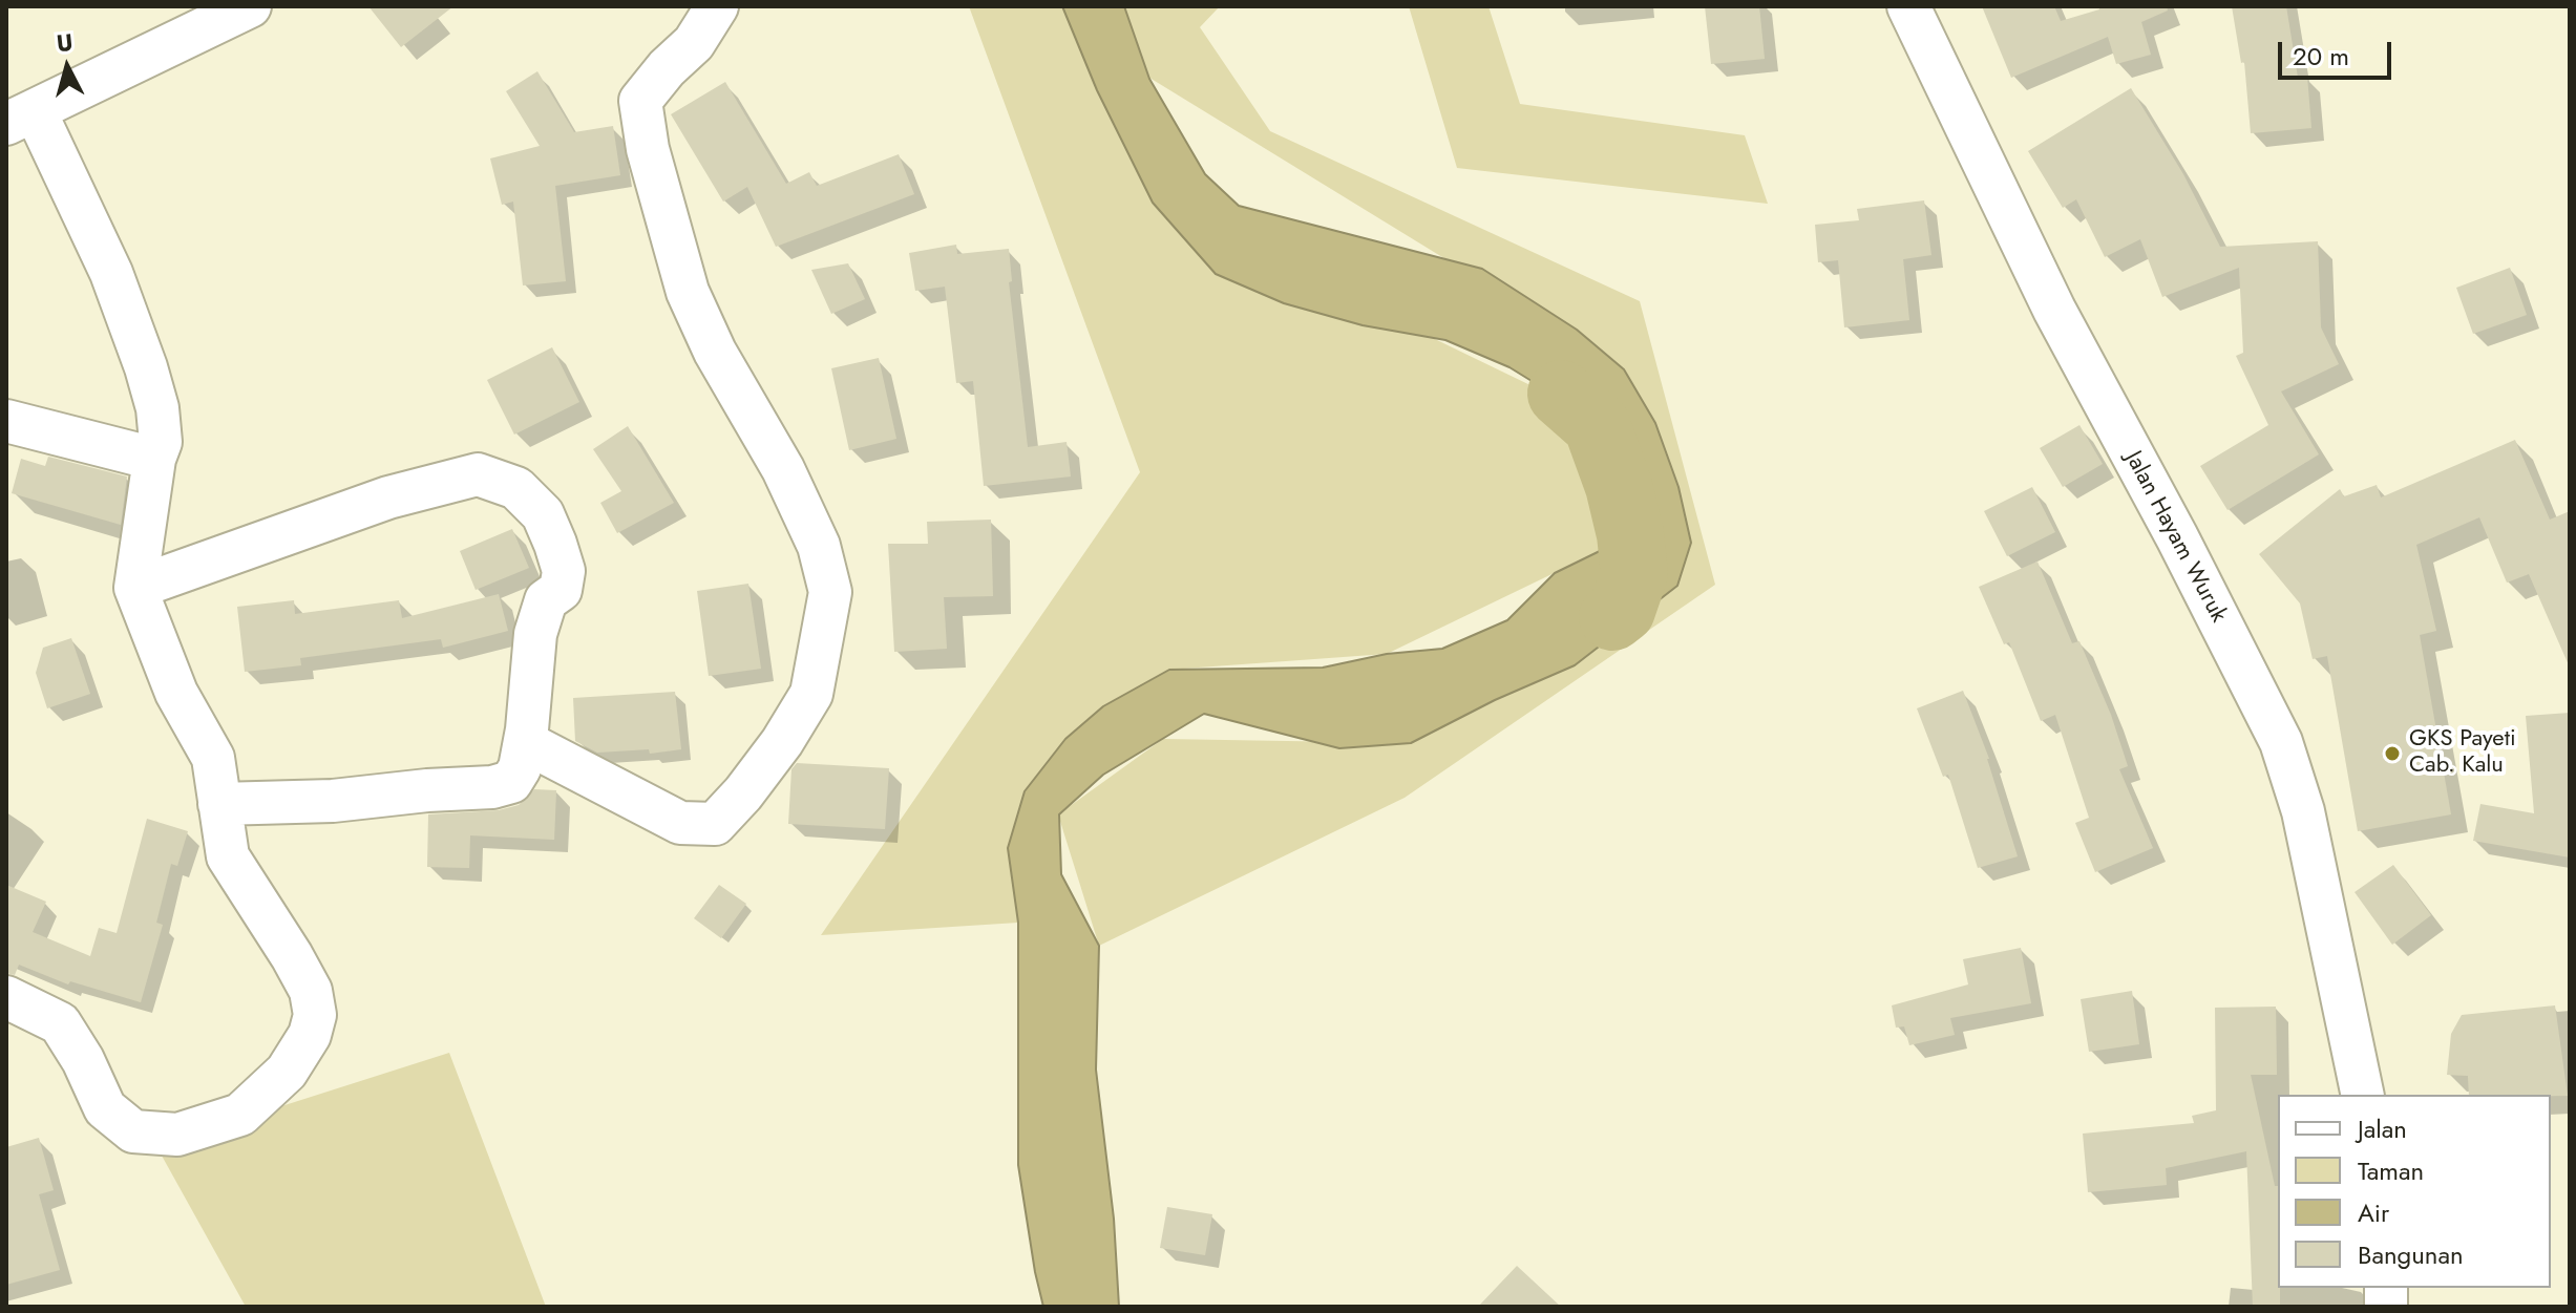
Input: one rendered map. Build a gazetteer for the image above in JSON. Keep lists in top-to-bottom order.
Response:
{
  "streets": {
    "street": ["Jalan Hayam Wuruk"]
  },
  "places": ["GKS Payeti Cab. Kalu"],
  "legend": [
    "Jalan",
    "Taman",
    "Air",
    "Bangunan"
  ],
  "scale_bar": "20 m",
  "north": "top"
}
